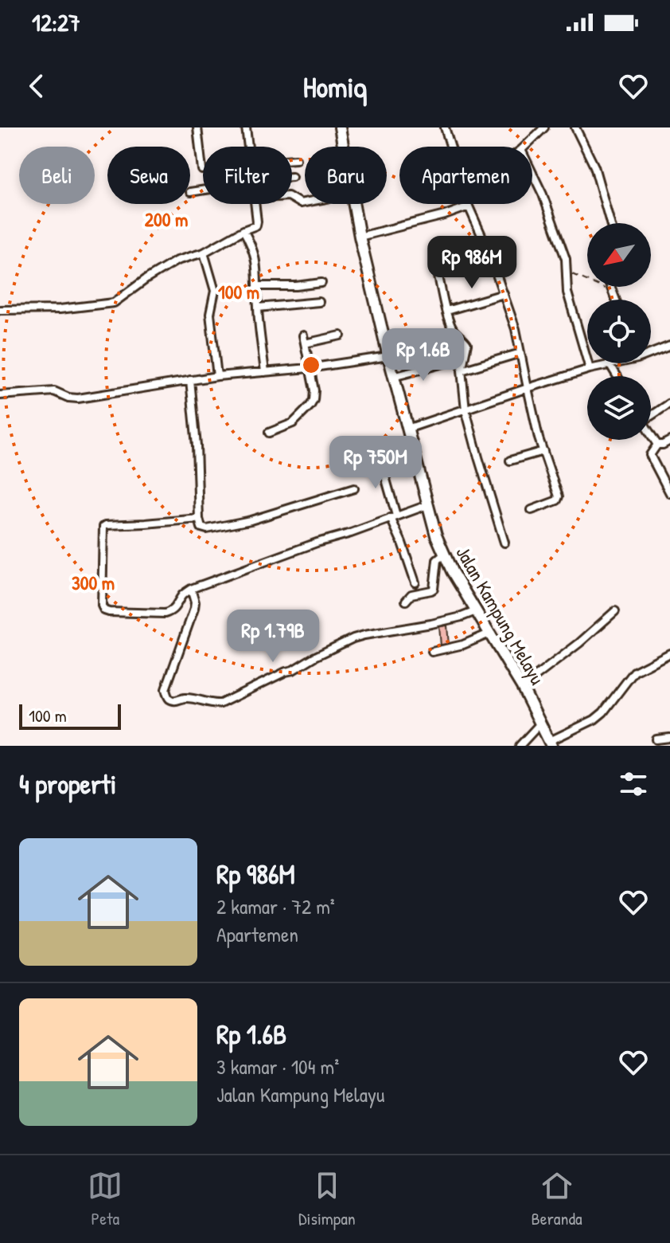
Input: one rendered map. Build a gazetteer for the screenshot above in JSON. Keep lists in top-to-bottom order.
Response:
{
  "streets": {
    "main road": ["Jalan Kampung Melayu"]
  },
  "scale_bar": "100 m",
  "north": "bottom left",
  "page": {
    "status": "12:27",
    "header": "Homiq",
    "chip": [
      "Beli",
      "Sewa",
      "Filter",
      "Baru",
      "Apartemen"
    ],
    "price": [
      "Rp 986M",
      "Rp 1.6B",
      "Rp 750M",
      "Rp 1.79B"
    ],
    "scale": "100 m",
    "heading": "4 properti",
    "list": [
      {
        "name": "Rp 986M",
        "note": "2 kamar · 72 m² · Apartemen"
      },
      {
        "name": "Rp 1.6B",
        "note": "3 kamar · 104 m² · Jalan Kampung Melayu"
      }
    ],
    "tabs": ["Peta", "Disimpan", "Beranda"]
  },
  "rings": ["200 m", "100 m", "300 m"]
}
